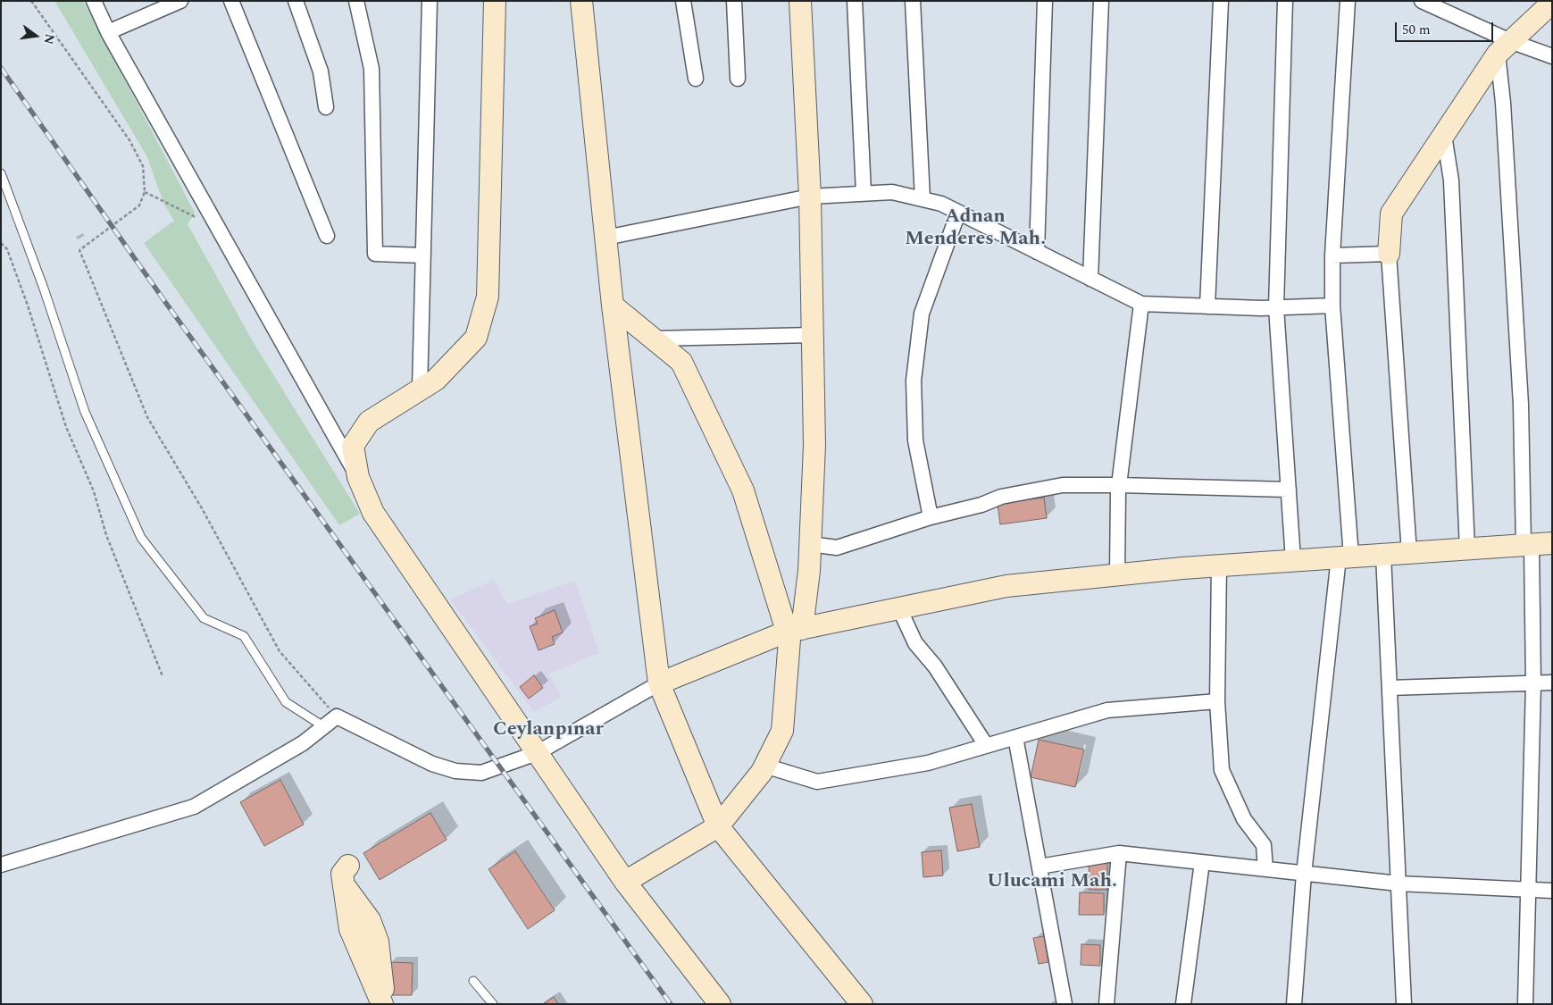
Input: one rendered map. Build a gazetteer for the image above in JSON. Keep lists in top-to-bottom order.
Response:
{
  "districts": ["Adnan Menderes Mah.", "Ceylanpınar", "Ulucami Mah."],
  "scale_bar": "50 m",
  "north": "right"
}
